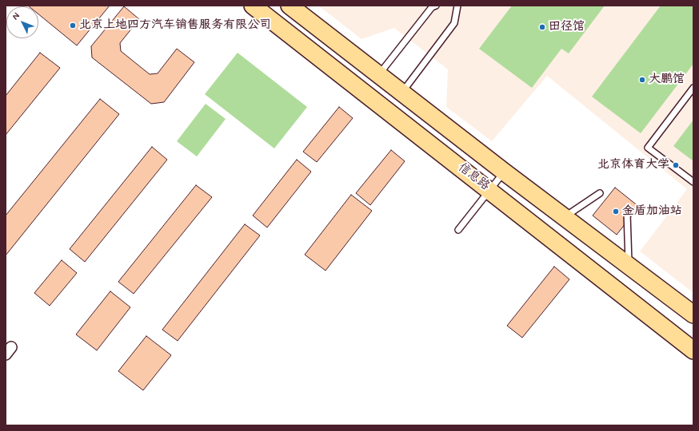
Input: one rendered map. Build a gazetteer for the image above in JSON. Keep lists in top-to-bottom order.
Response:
{
  "streets": {
    "main road": ["信息路"]
  },
  "places": [
    "北京上地四方汽车销售服务有限公司",
    "田径馆",
    "大鹏馆",
    "北京体育大学",
    "金盾加油站"
  ],
  "north": "top left"
}
